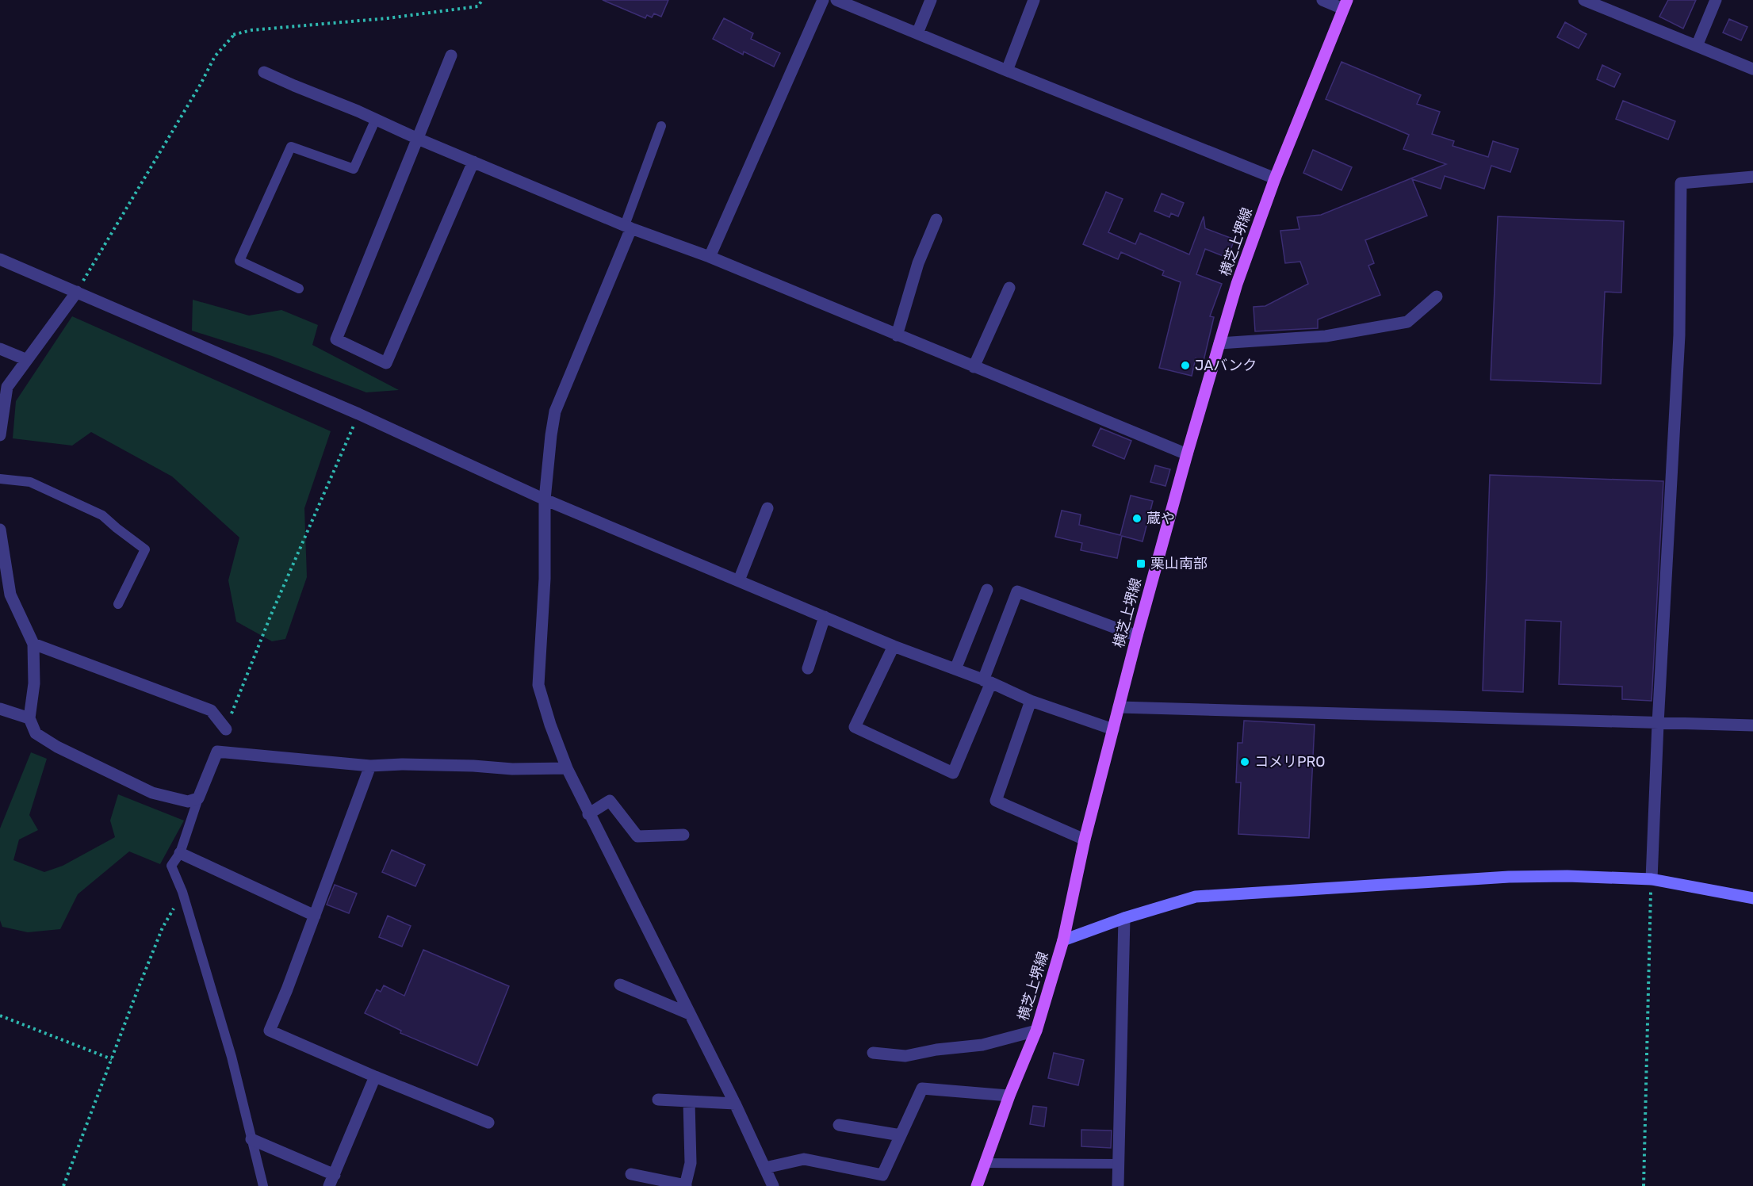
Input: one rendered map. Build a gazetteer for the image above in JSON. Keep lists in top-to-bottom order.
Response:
{
  "streets": {
    "main road": ["横芝上堺線"]
  },
  "places": {
    "other": ["JAバンク", "蔵や", "コメリPRO"],
    "transit": ["栗山南部"]
  }
}
